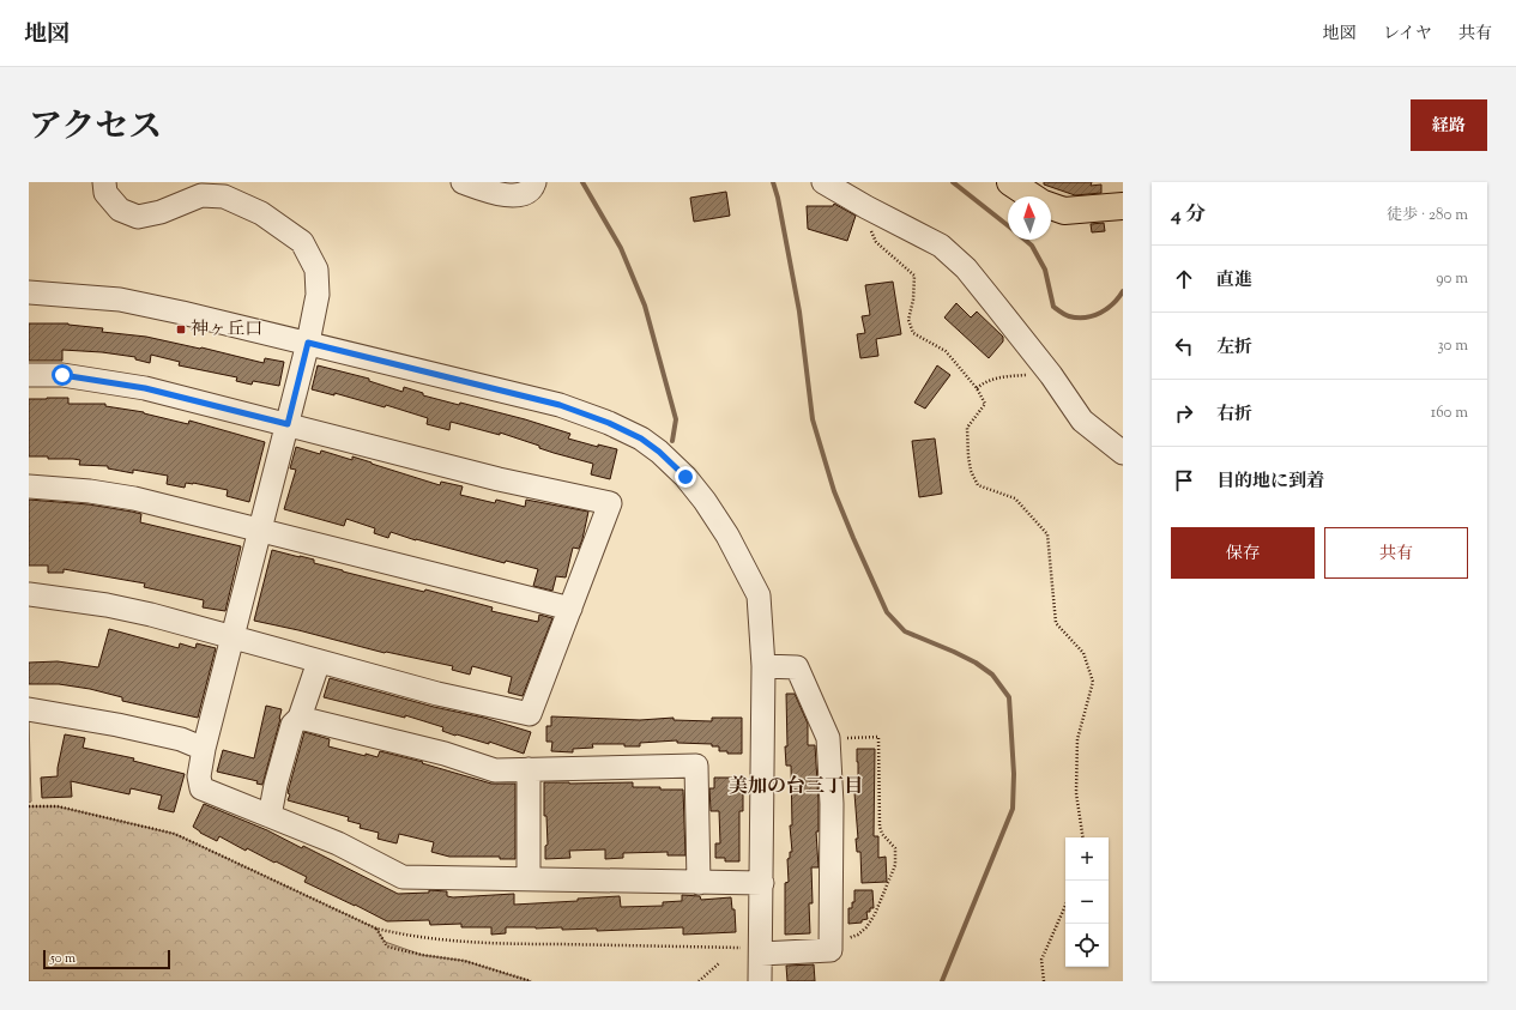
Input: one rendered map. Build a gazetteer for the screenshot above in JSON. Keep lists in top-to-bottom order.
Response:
{
  "districts": ["美加の台三丁目"],
  "places": {
    "transit": ["神ヶ丘口"]
  },
  "scale_bar": "50 m",
  "north": "top",
  "page": {
    "header": "地図",
    "nav": ["地図", "レイヤ", "共有"],
    "title": "アクセス",
    "buttons": [
      "経路",
      ["保存", "共有"]
    ],
    "heading": ["4 分", "徒歩 · 280 m"],
    "list": [
      ["直進", "90 m"],
      ["左折", "30 m"],
      ["右折", "160 m"],
      "目的地に到着"
    ],
    "map_buttons": ["+", "−"],
    "scale": "50 m"
  }
}
